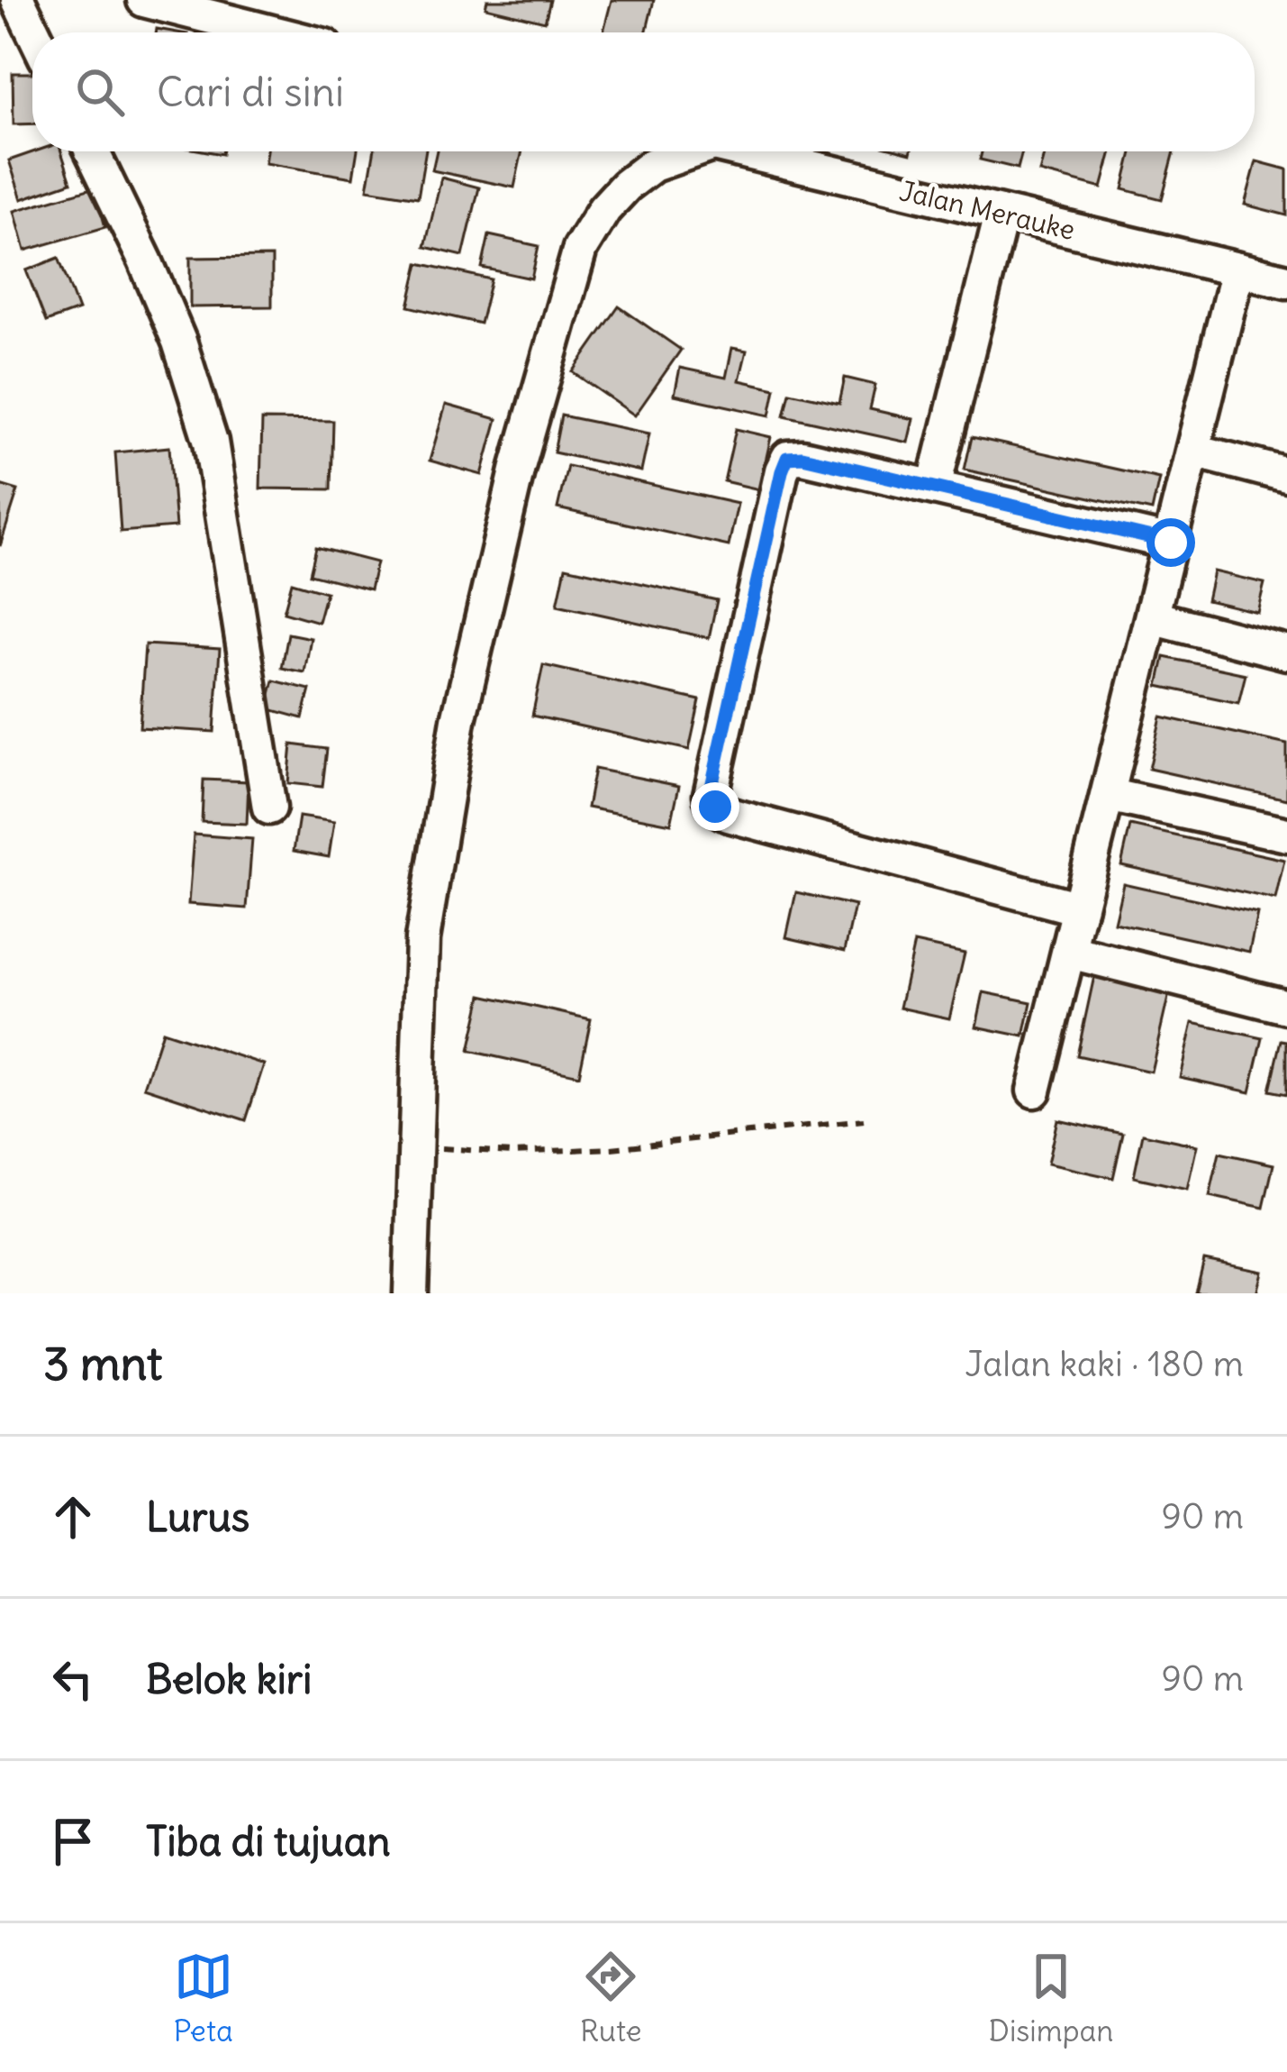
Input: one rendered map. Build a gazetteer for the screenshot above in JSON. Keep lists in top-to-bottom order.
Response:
{
  "streets": {
    "street": ["Jalan Merauke"]
  },
  "page": {
    "search": "Cari di sini",
    "heading": ["3 mnt", "Jalan kaki · 180 m"],
    "list": [
      ["Lurus", "90 m"],
      ["Belok kiri", "90 m"],
      "Tiba di tujuan"
    ],
    "nav": ["Peta", "Rute", "Disimpan"]
  }
}
